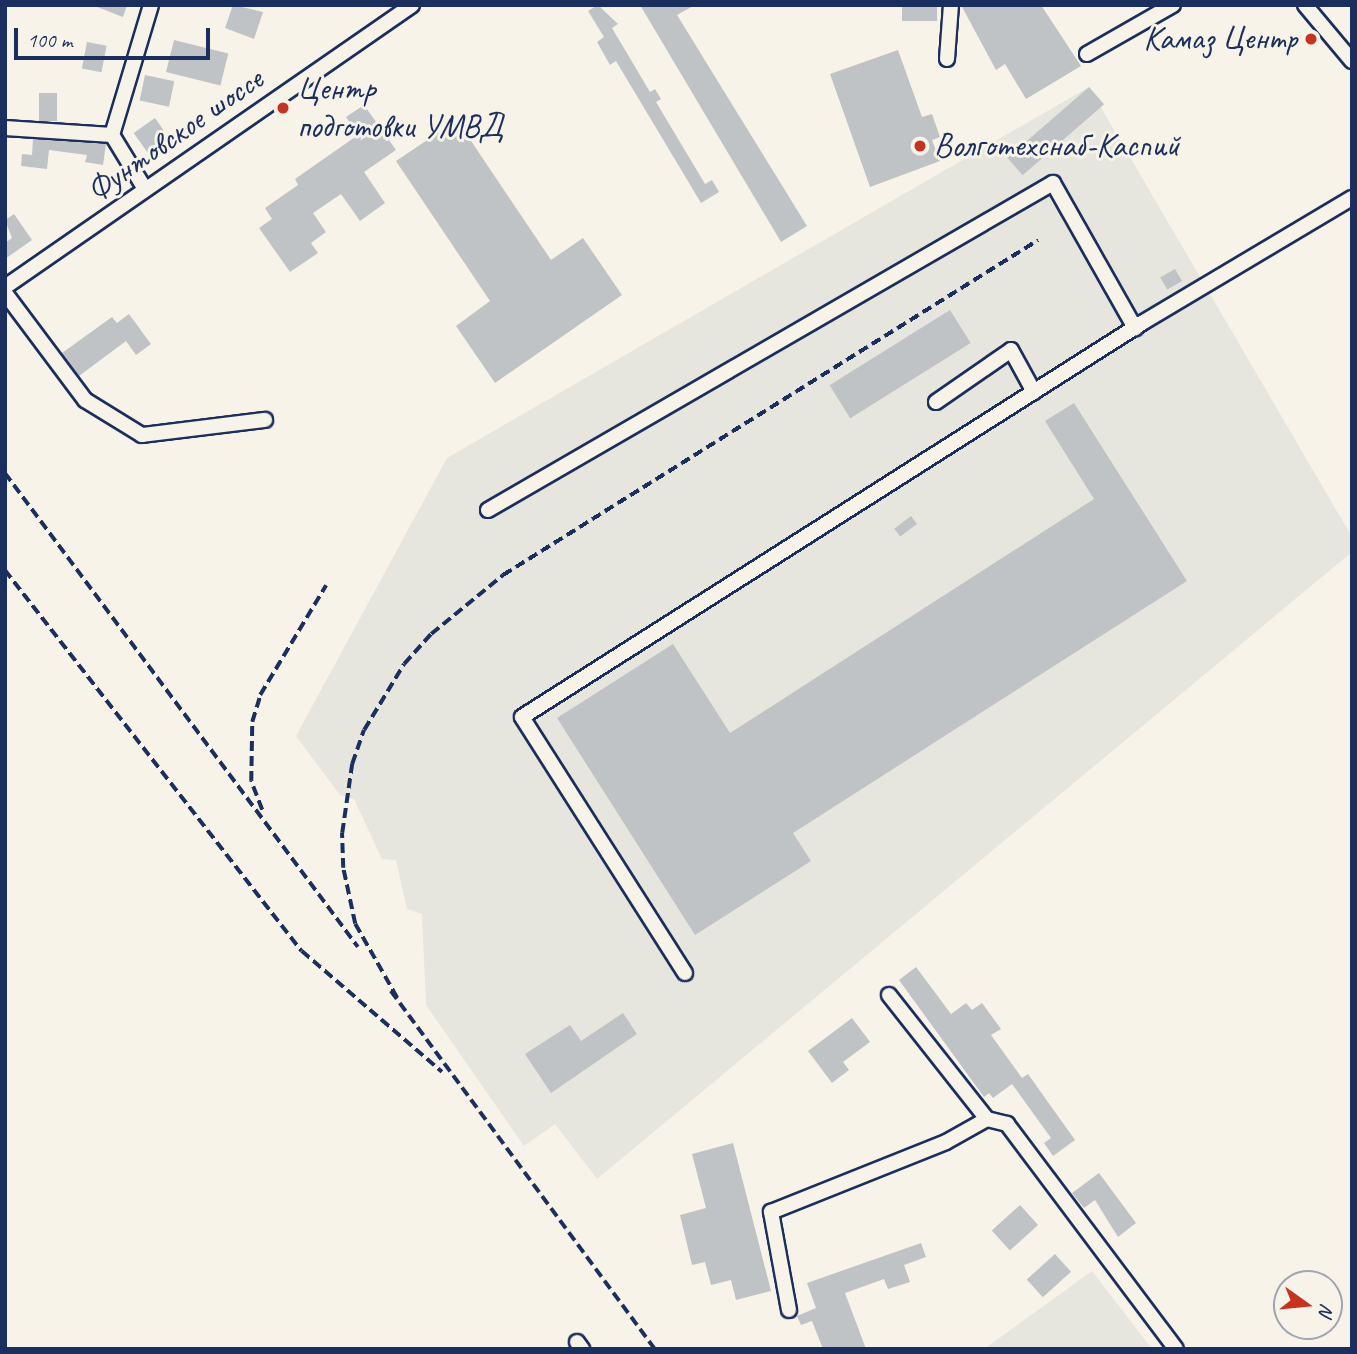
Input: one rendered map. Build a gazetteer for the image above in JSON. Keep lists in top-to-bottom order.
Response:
{
  "streets": {
    "street": ["Фунтовское шоссе"]
  },
  "places": ["Камаз Центр", "Центр подготовки УМВД", "Волготехснаб-Каспий"],
  "scale_bar": "100 m",
  "north": "right"
}
